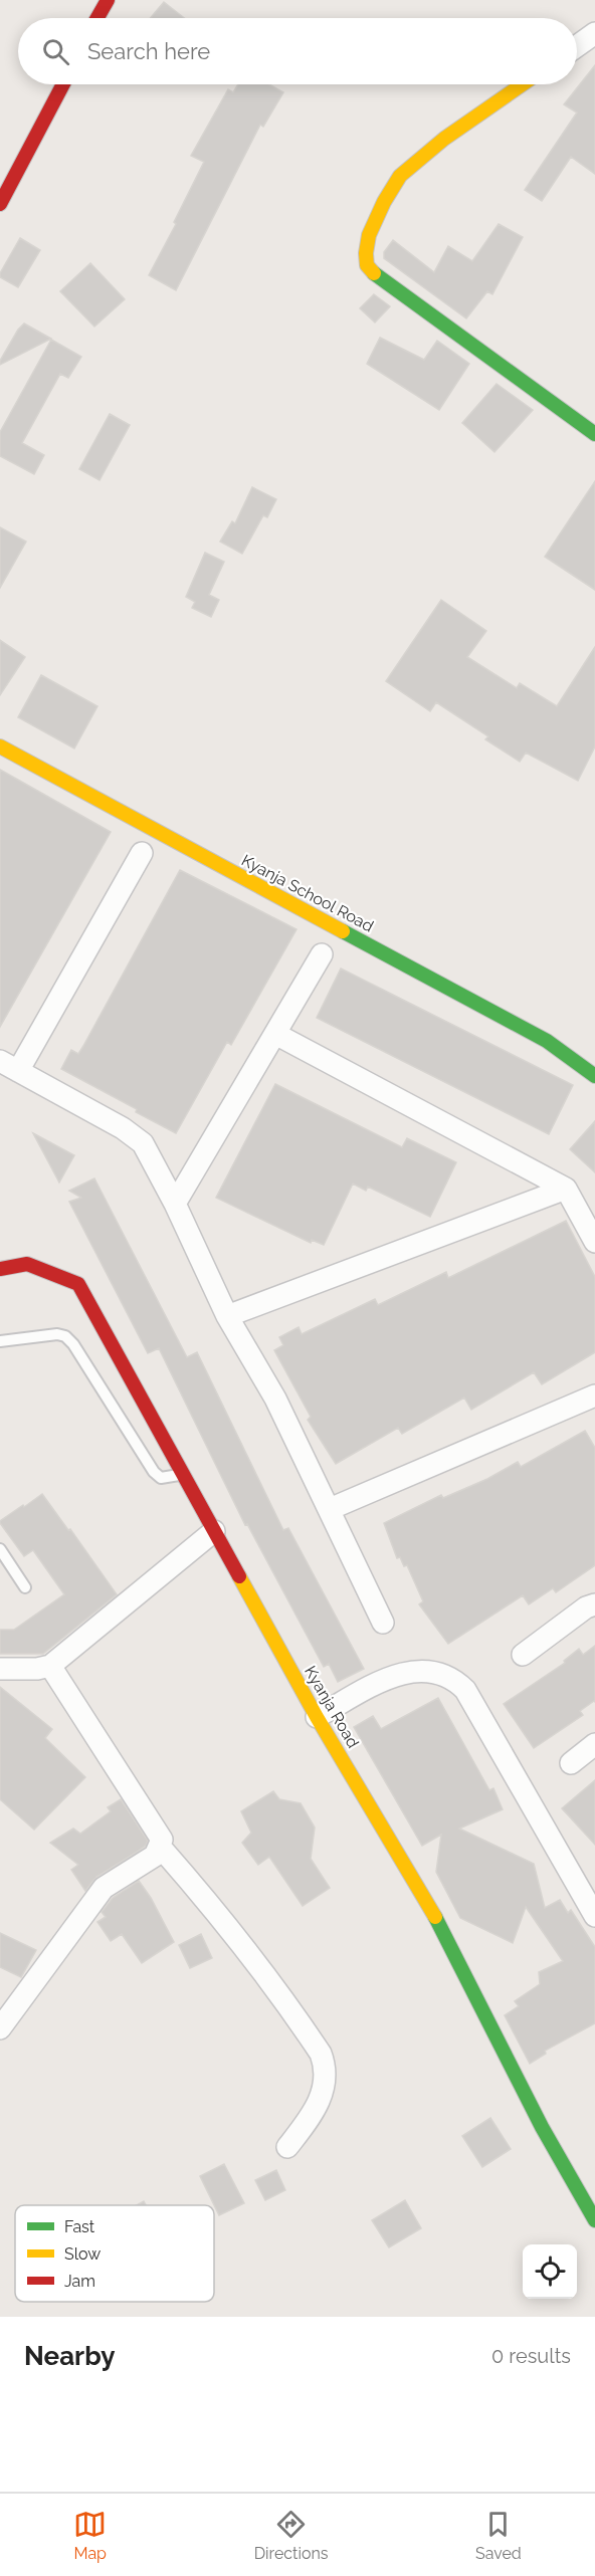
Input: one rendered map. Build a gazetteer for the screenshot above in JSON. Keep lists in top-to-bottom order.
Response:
{
  "streets": {
    "street": ["Kyanja School Road", "Kyanja Road"]
  },
  "legend": ["Fast", "Slow", "Jam"],
  "page": {
    "search": "Search here",
    "heading": ["Nearby", "0 results"],
    "nav": ["Map", "Directions", "Saved"]
  }
}
